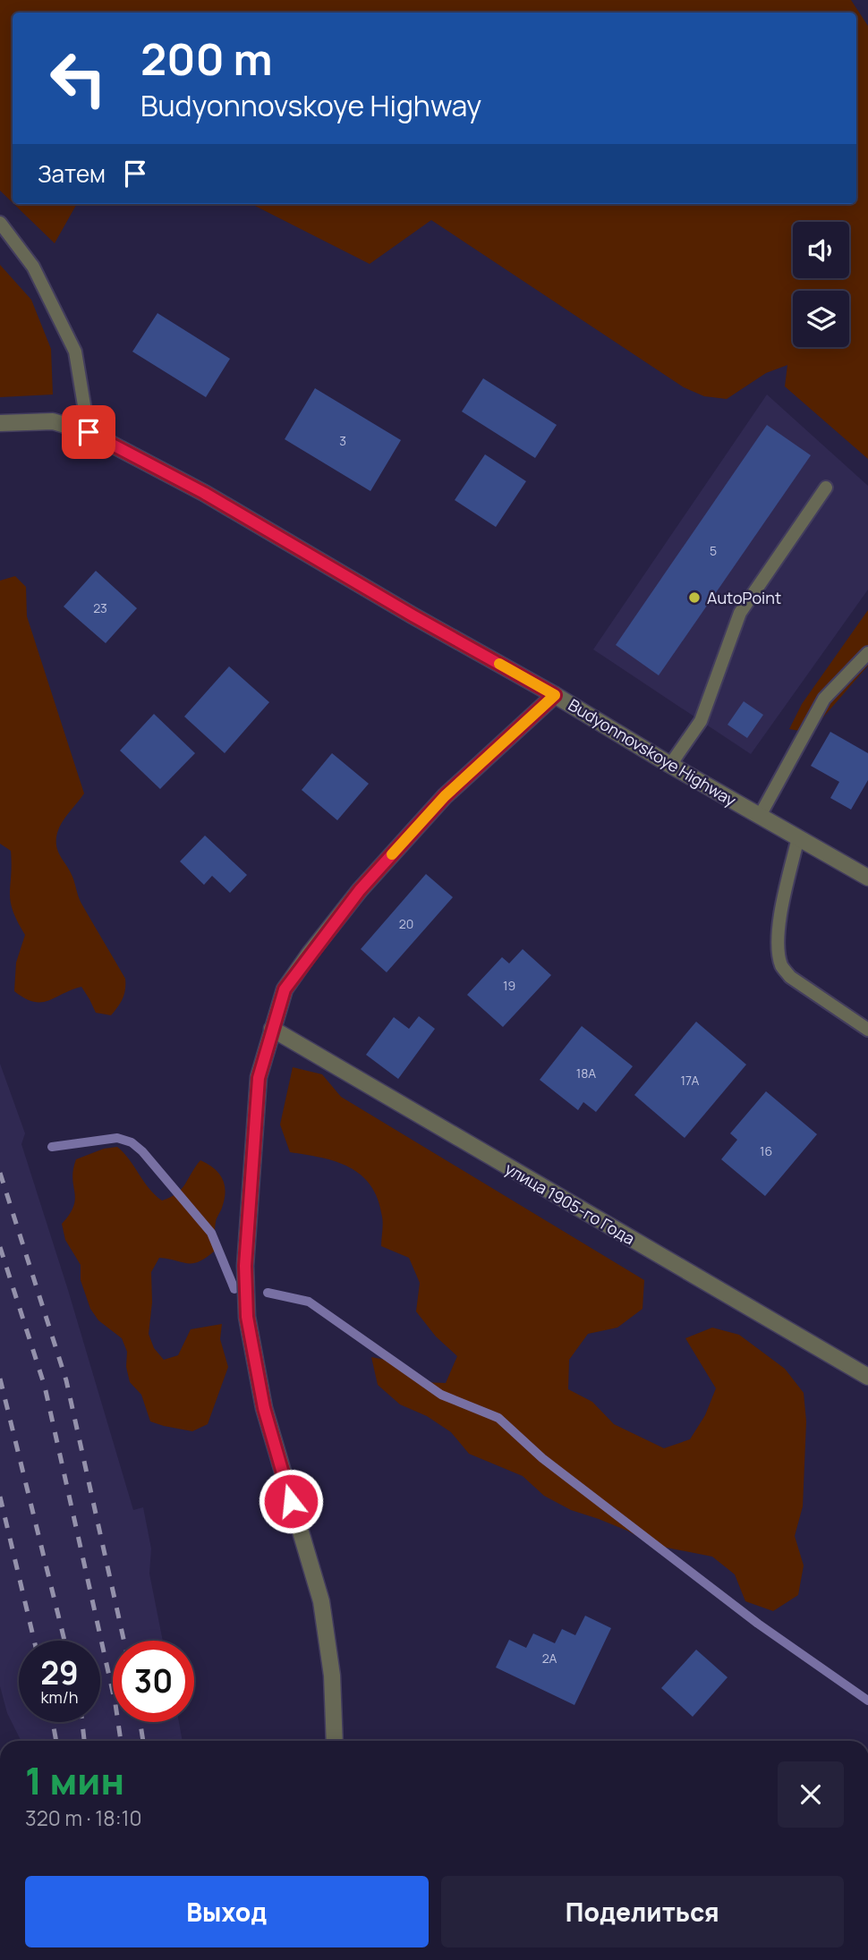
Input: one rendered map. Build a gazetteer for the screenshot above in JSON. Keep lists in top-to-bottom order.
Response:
{
  "streets": {
    "street": ["Budyonnovskoye Highway", "улица 1905-го Года"]
  },
  "places": ["AutoPoint"],
  "house_numbers": [
    "3",
    "5",
    "23",
    "20",
    "19",
    "18А",
    "17А",
    "16",
    "2А"
  ],
  "page": {
    "turn": ["200 m", "Budyonnovskoye Highway"],
    "then": "Затем",
    "speed": "29 km/h",
    "limit": "30",
    "heading": ["1 мин", "320 m · 18:10"],
    "buttons": ["Выход", "Поделиться"]
  }
}
